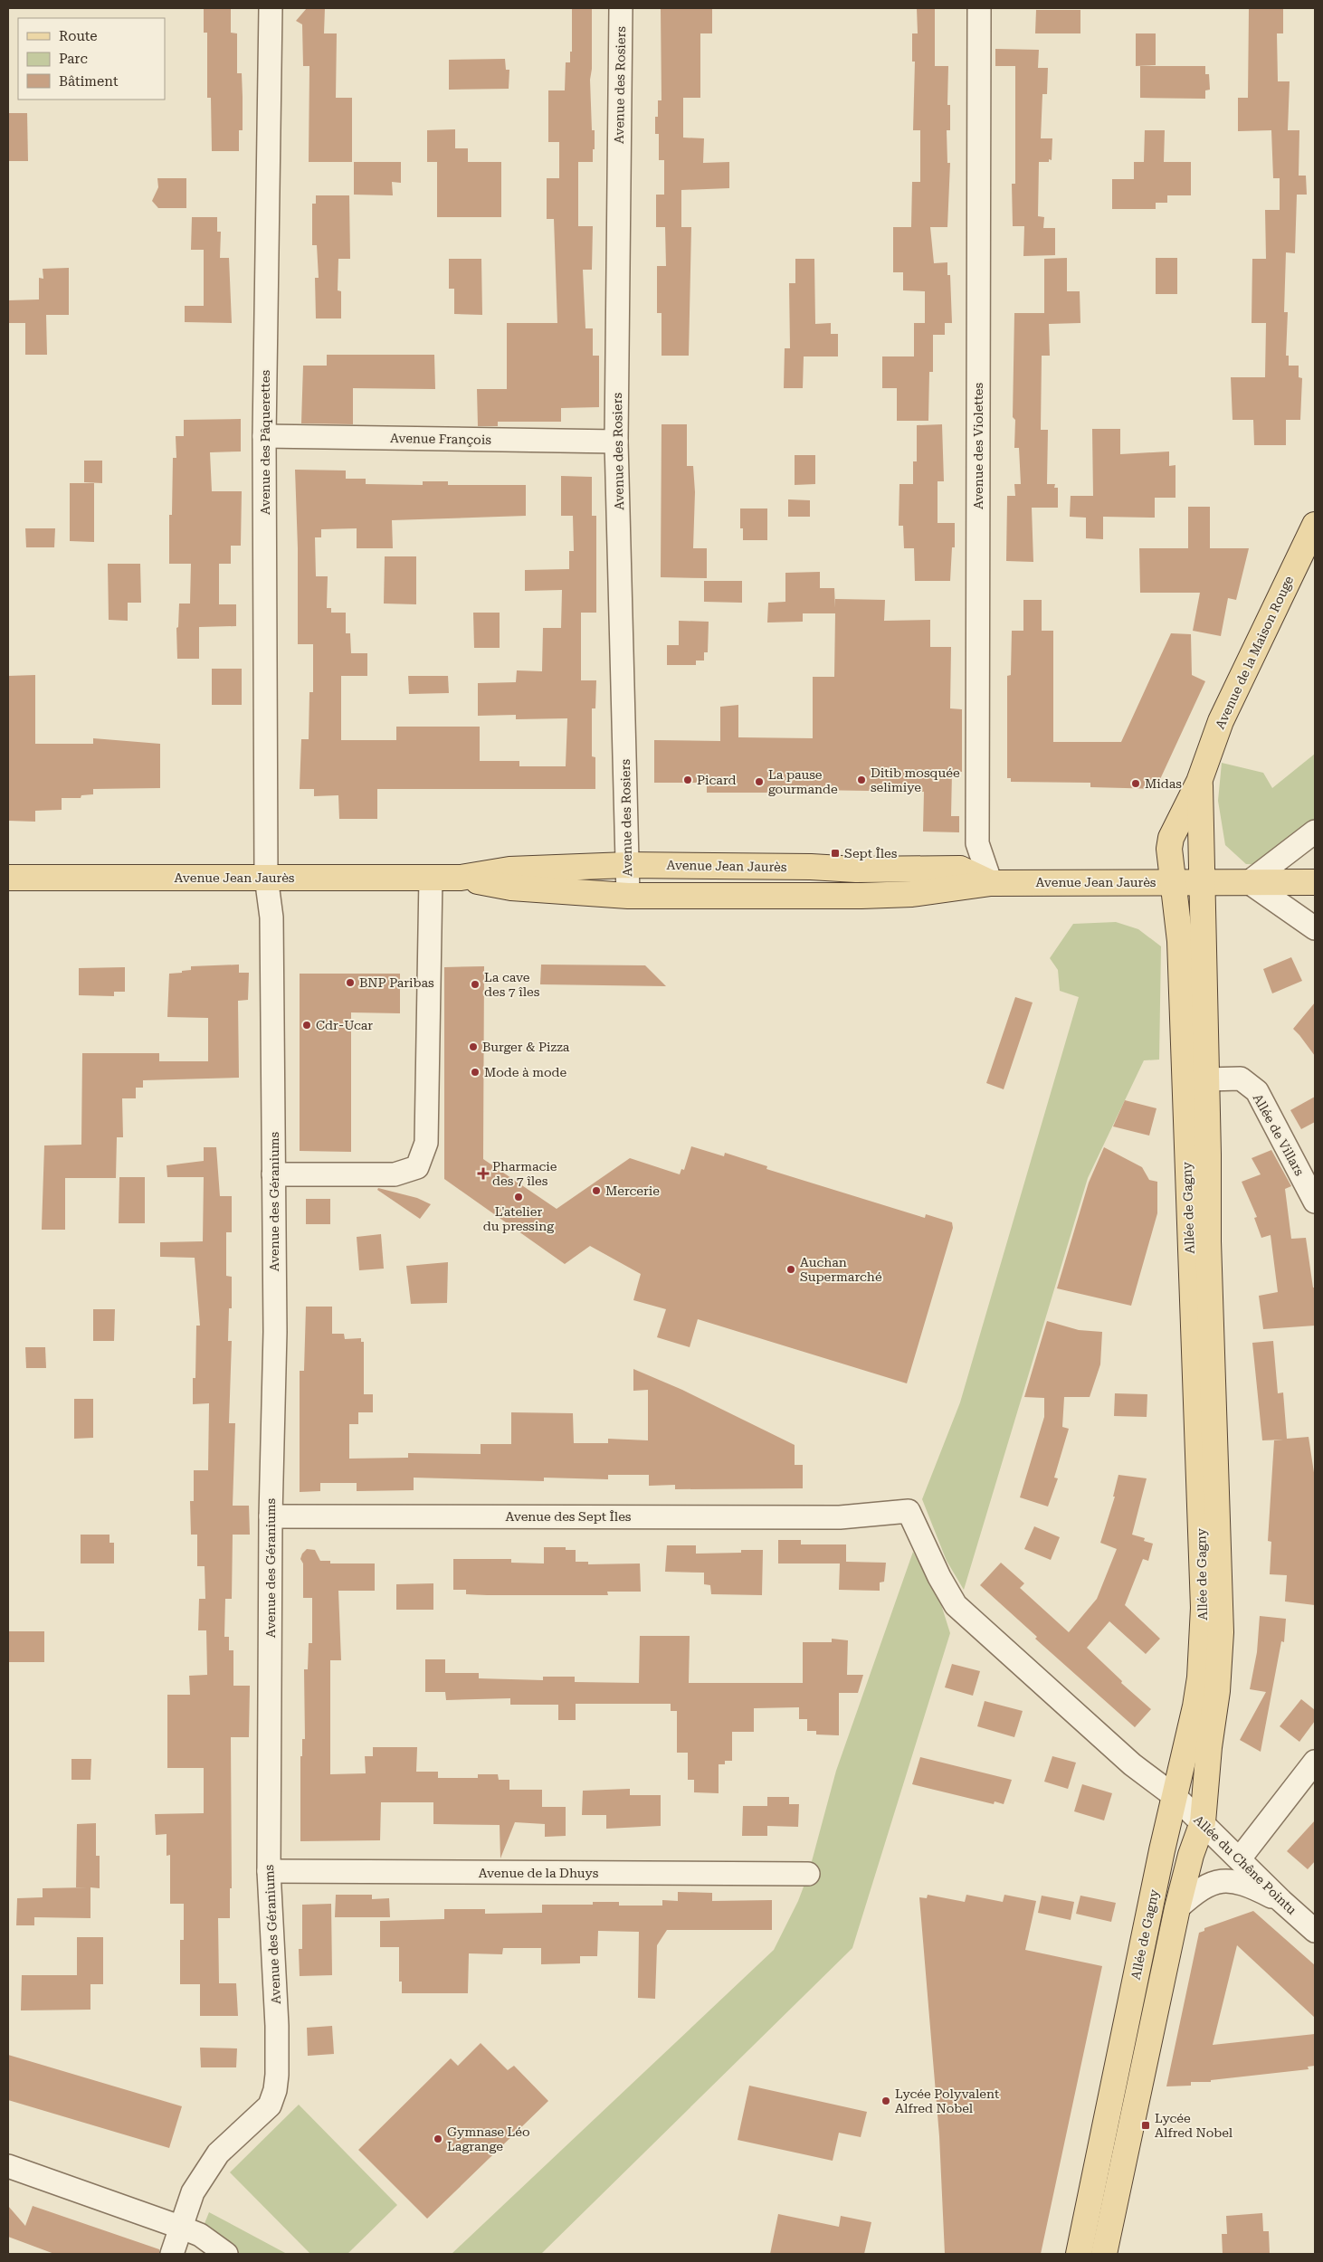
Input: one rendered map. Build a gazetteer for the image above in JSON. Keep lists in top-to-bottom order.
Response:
{
  "streets": {
    "main road": ["Avenue de la Maison Rouge", "Avenue Jean Jaurès", "Allée de Gagny"],
    "street": [
      "Avenue des Rosiers",
      "Avenue François",
      "Avenue des Pâquerettes",
      "Avenue des Violettes",
      "Allée de Villars",
      "Avenue des Géraniums",
      "Avenue des Sept Îles",
      "Allée du Chêne Pointu",
      "Avenue de la Dhuys"
    ]
  },
  "crossings": [
    ["Avenue des Rosiers", "Avenue François"],
    ["Avenue des Rosiers", "Avenue Jean Jaurès"],
    ["Avenue François", "Avenue des Pâquerettes"],
    ["Avenue des Pâquerettes", "Avenue Jean Jaurès"],
    ["Avenue des Pâquerettes", "Avenue des Géraniums"],
    ["Avenue des Violettes", "Avenue Jean Jaurès"],
    ["Avenue de la Maison Rouge", "Avenue Jean Jaurès"],
    ["Avenue de la Maison Rouge", "Allée de Gagny"],
    ["Avenue Jean Jaurès", "Avenue des Géraniums"],
    ["Avenue Jean Jaurès", "Allée de Gagny"],
    ["Allée de Villars", "Allée de Gagny"],
    ["Avenue des Géraniums", "Avenue des Sept Îles"],
    ["Avenue des Géraniums", "Avenue de la Dhuys"],
    ["Allée de Gagny", "Avenue des Sept Îles"],
    ["Allée de Gagny", "Allée du Chêne Pointu"],
    ["Avenue des Sept Îles", "Allée du Chêne Pointu"]
  ],
  "places": {
    "other": [
      "Picard",
      "Ditib mosquée selimiye",
      "La pause gourmande",
      "Midas",
      "BNP Paribas",
      "La cave des 7 îles",
      "Cdr-Ucar",
      "Burger & Pizza",
      "Mode à mode",
      "Mercerie",
      "L'atelier du pressing",
      "Auchan Supermarché",
      "Lycée Polyvalent Alfred Nobel",
      "Gymnase Léo Lagrange"
    ],
    "transit": ["Sept Îles", "Lycée Alfred Nobel"],
    "health": ["Pharmacie des 7 îles"]
  },
  "legend": ["Route", "Parc", "Bâtiment"]
}
